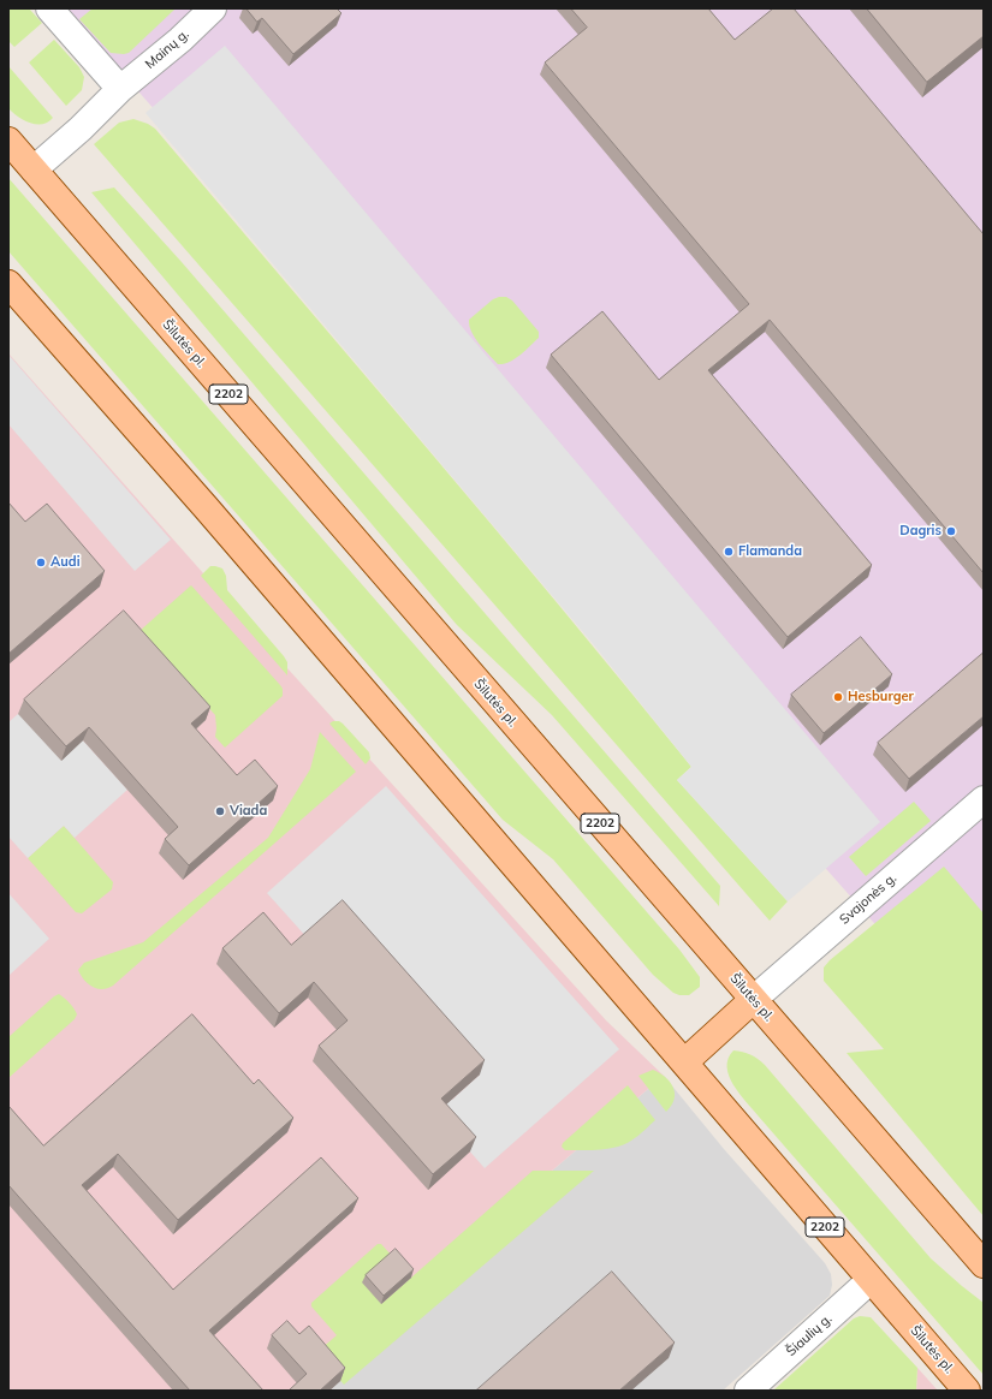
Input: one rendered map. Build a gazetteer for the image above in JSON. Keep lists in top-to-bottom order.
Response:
{
  "streets": {
    "main road": ["Šilutės pl.", "2202"],
    "street": ["Mainų g.", "Svajonės g.", "Šiaulių g."]
  },
  "crossings": [
    ["Mainų g.", "Šilutės pl."],
    ["Šilutės pl.", "Svajonės g."],
    ["Šilutės pl.", "Šiaulių g."]
  ],
  "places": [
    "Dagris",
    "Flamanda",
    "Audi",
    "Hesburger",
    "Viada"
  ]
}
